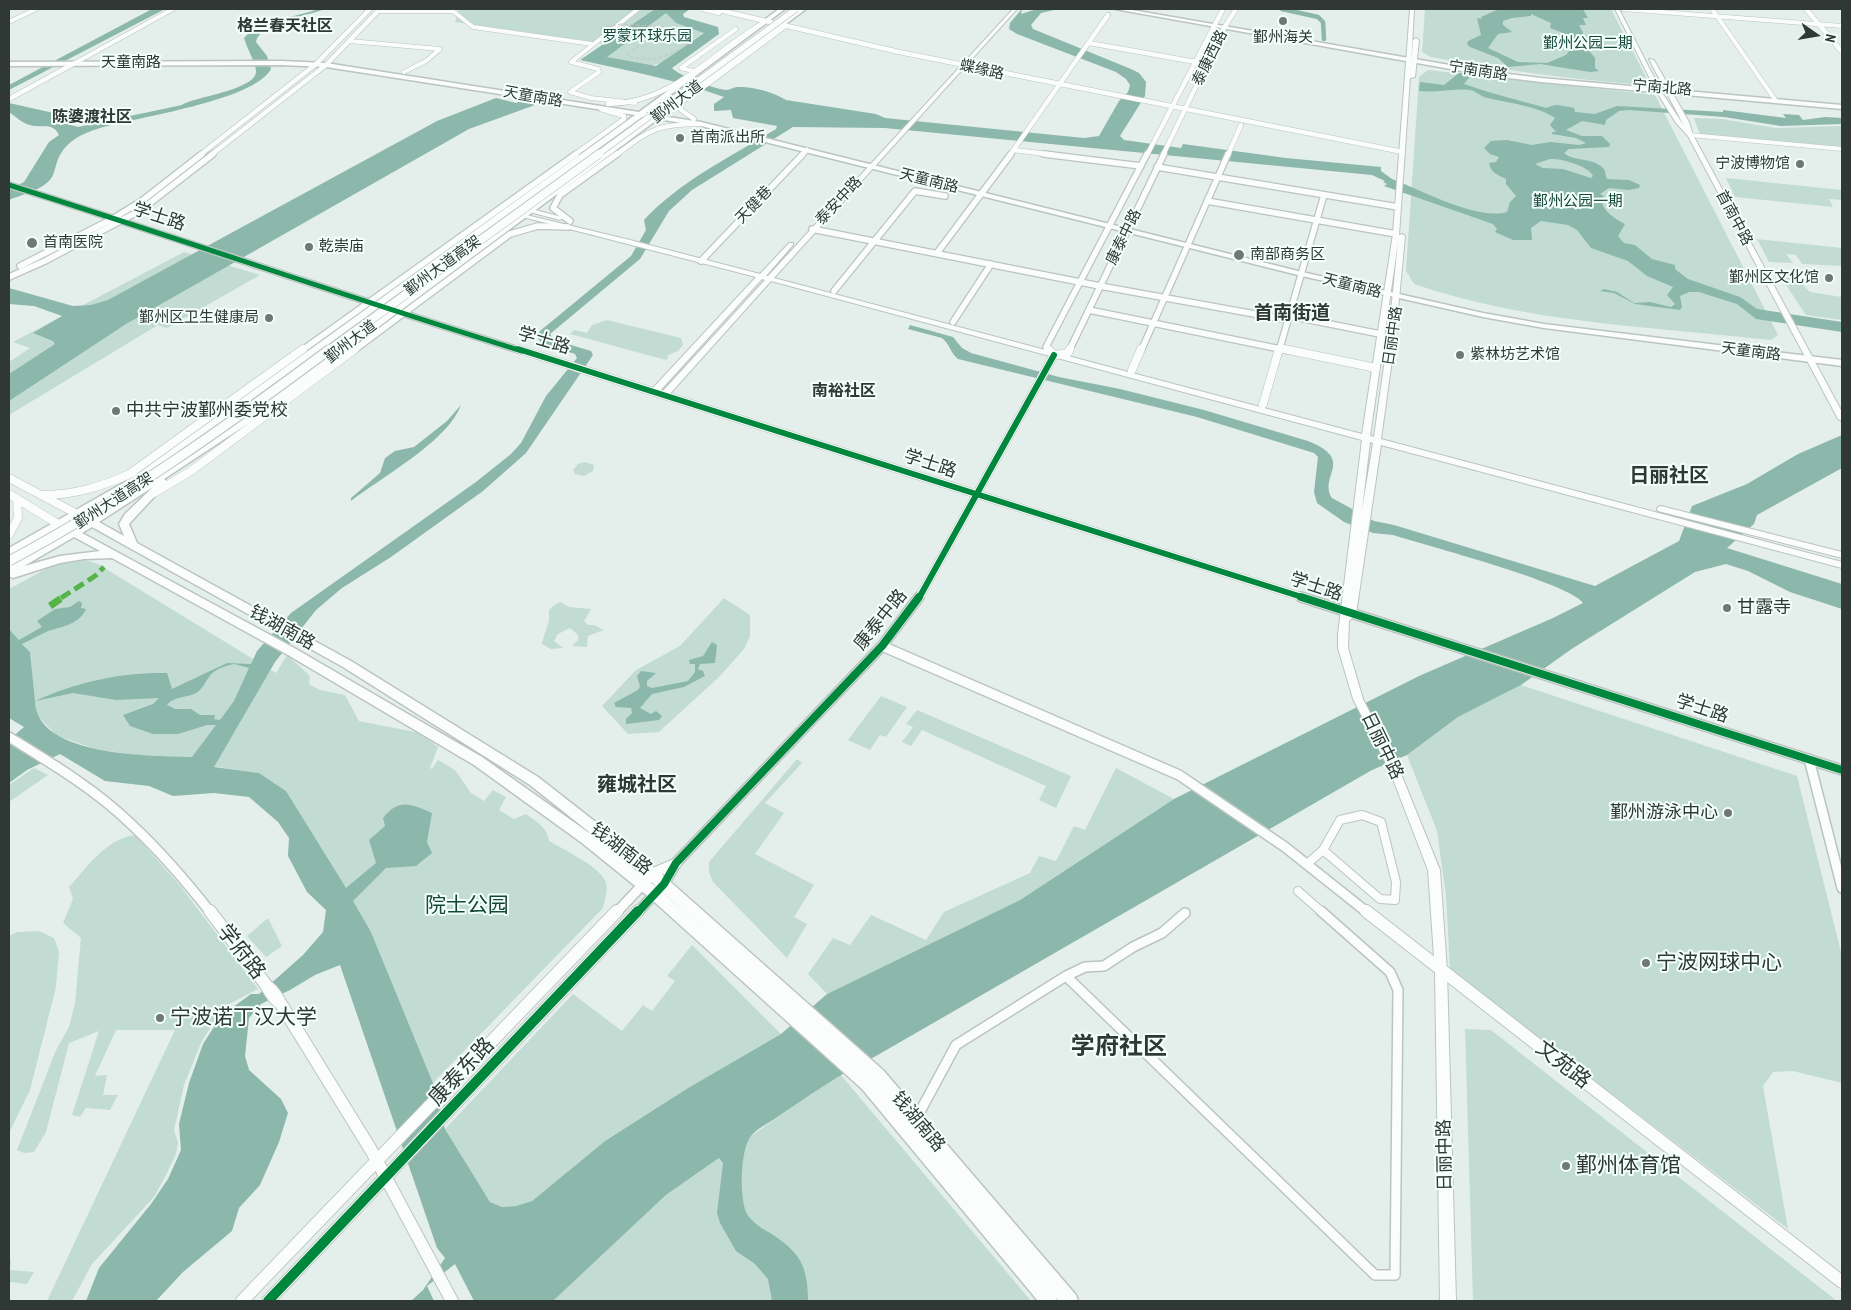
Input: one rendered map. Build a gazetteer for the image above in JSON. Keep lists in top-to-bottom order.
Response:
{
  "streets": {
    "main road": [
      "天童南路",
      "宁南南路",
      "鄞州大道",
      "泰安中路",
      "首南中路",
      "鄞州大道高架",
      "日丽中路",
      "钱湖南路",
      "学府路"
    ],
    "street": [
      "泰康西路",
      "蝶缘路",
      "天健巷",
      "学士路",
      "康泰中路",
      "文苑路",
      "康泰东路"
    ]
  },
  "crossings": [
    ["泰康西路", "蝶缘路"],
    ["泰康西路", "宁南南路"],
    ["泰康西路", "康泰中路"],
    ["天童南路", "鄞州大道"],
    ["天童南路", "泰安中路"],
    ["天童南路", "天健巷"],
    ["天童南路", "首南中路"],
    ["天童南路", "康泰中路"],
    ["天童南路", "日丽中路"],
    ["蝶缘路", "泰安中路"],
    ["蝶缘路", "康泰中路"],
    ["宁南南路", "首南中路"],
    ["鄞州大道", "学士路"],
    ["鄞州大道", "鄞州大道高架"],
    ["鄞州大道", "钱湖南路"],
    ["泰安中路", "学士路"],
    ["学士路", "康泰中路"],
    ["学士路", "日丽中路"],
    ["康泰中路", "文苑路"],
    ["康泰中路", "康泰东路"],
    ["日丽中路", "文苑路"],
    ["钱湖南路", "康泰东路"],
    ["学府路", "康泰东路"]
  ],
  "districts": [
    "格兰春天社区",
    "陈婆渡社区",
    "首南街道",
    "南裕社区",
    "日丽社区",
    "雍城社区",
    "学府社区"
  ],
  "parks": [
    "罗蒙环球乐园",
    "鄞州公园二期",
    "鄞州公园一期",
    "院士公园"
  ],
  "places": [
    "鄞州海关",
    "首南派出所",
    "宁波博物馆",
    "首南医院",
    "乾崇庙",
    "南部商务区",
    "鄞州区文化馆",
    "鄞州区卫生健康局",
    "紫林坊艺术馆",
    "中共宁波鄞州委党校",
    "甘露寺",
    "鄞州游泳中心",
    "宁波网球中心",
    "宁波诺丁汉大学",
    "鄞州体育馆"
  ],
  "north": "right"
}
